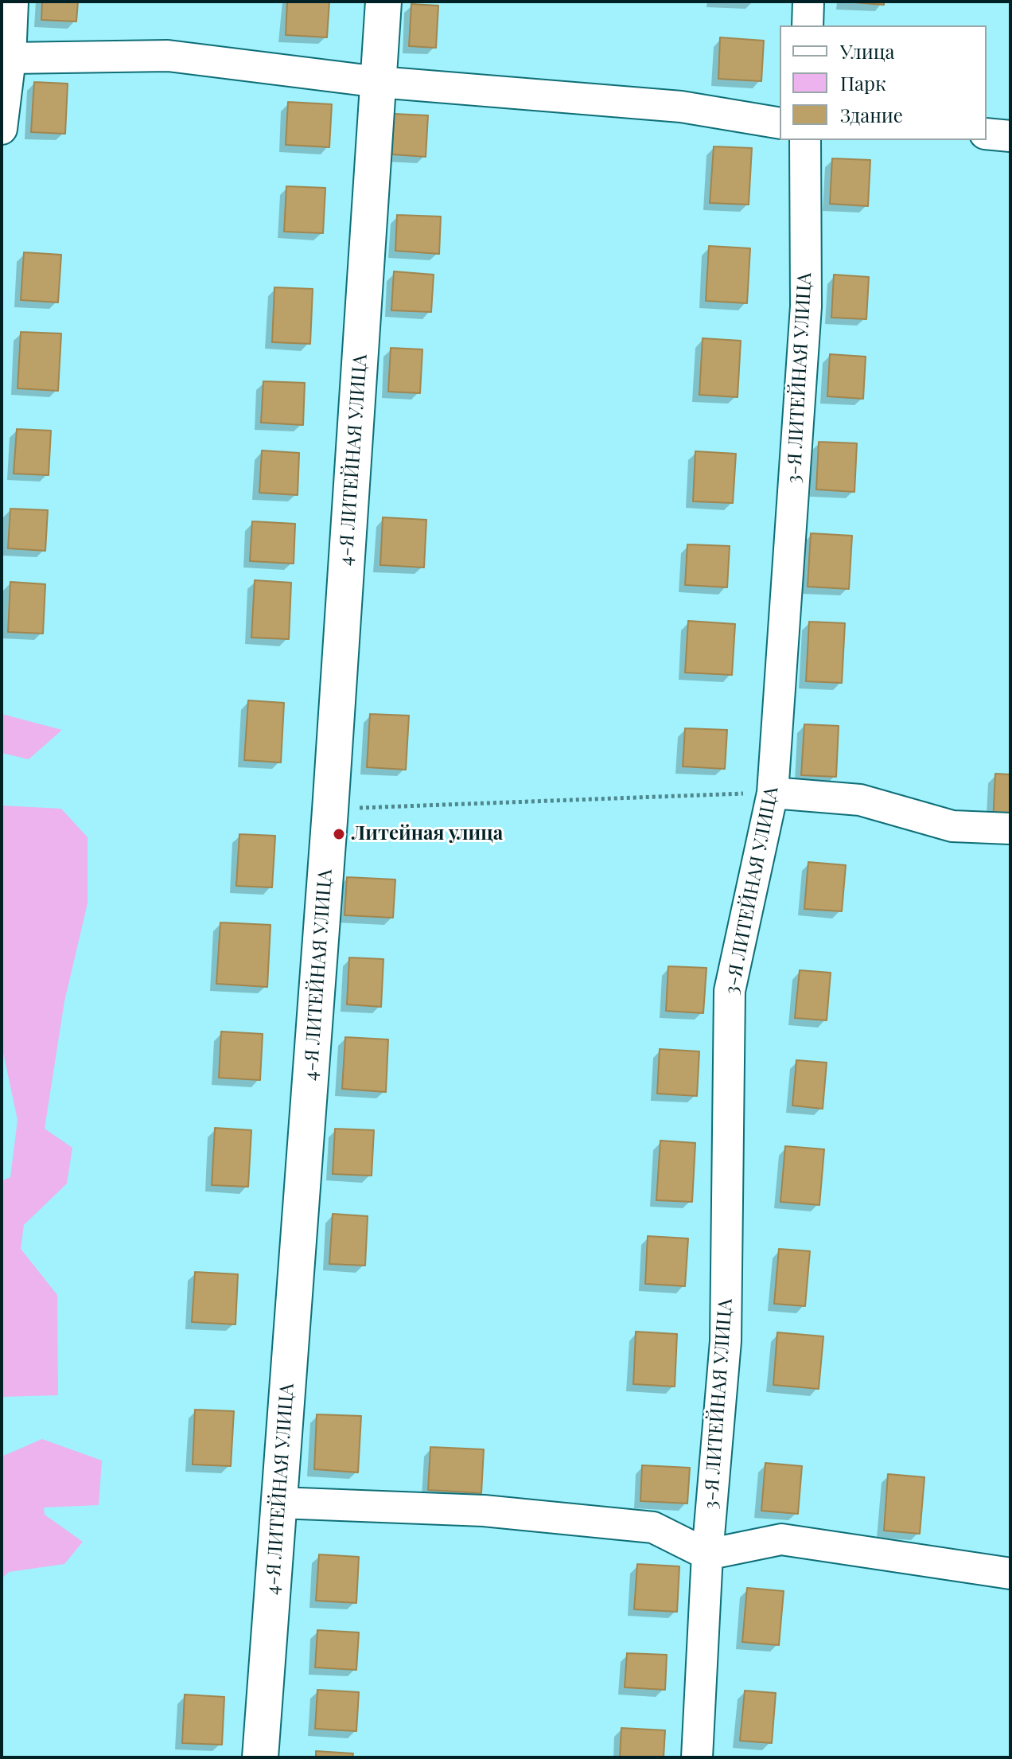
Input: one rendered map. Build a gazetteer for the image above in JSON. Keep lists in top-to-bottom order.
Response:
{
  "streets": {
    "street": ["3-Я ЛИТЕЙНАЯ УЛИЦА", "4-Я ЛИТЕЙНАЯ УЛИЦА"]
  },
  "places": ["Литейная улица"],
  "legend": ["Улица", "Парк", "Здание"]
}
